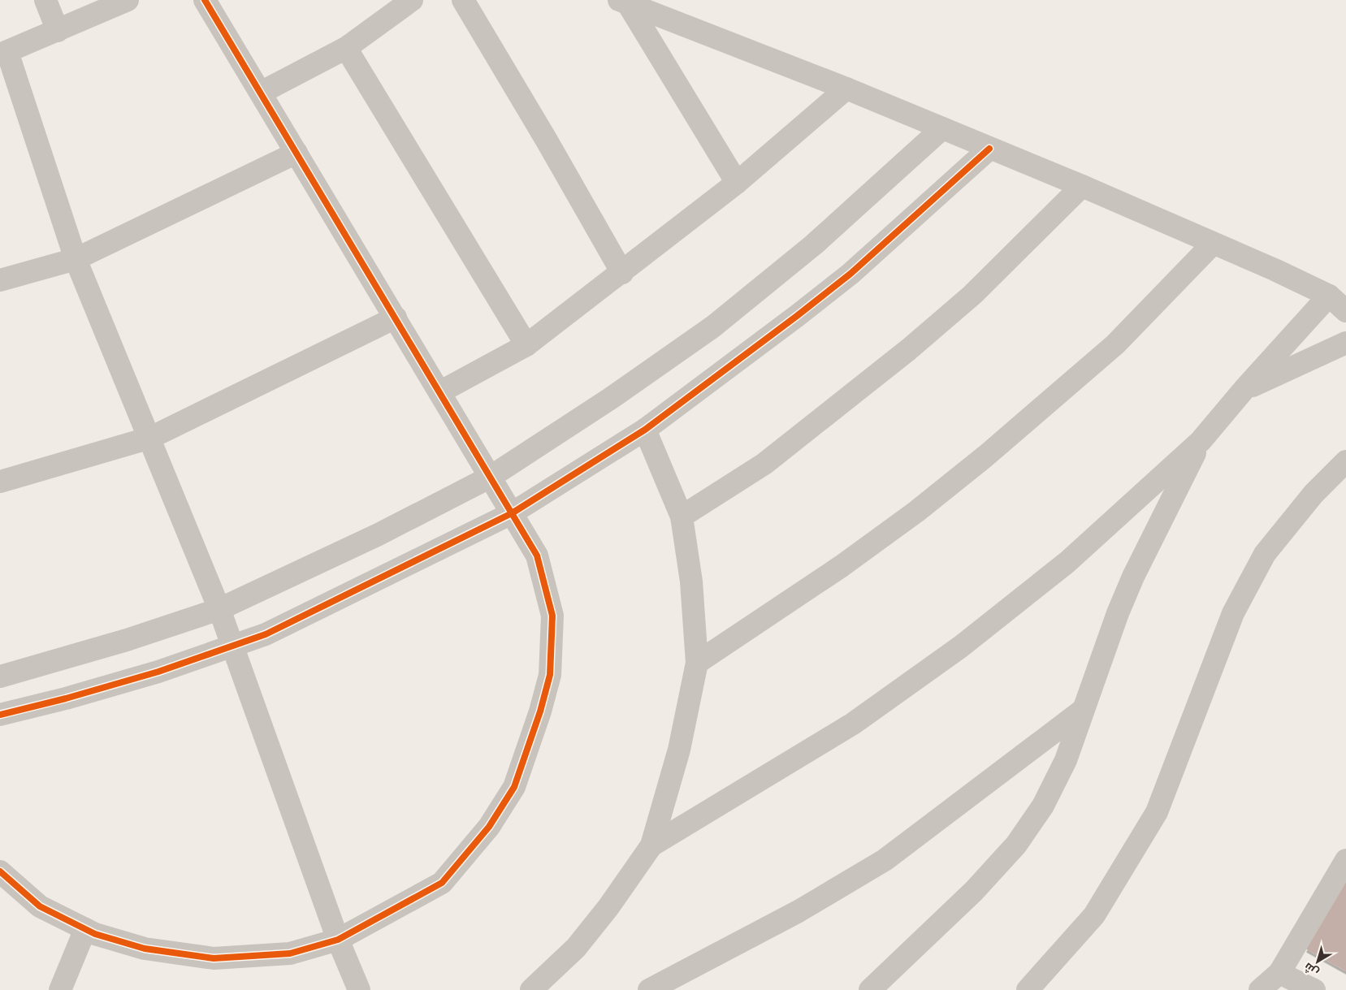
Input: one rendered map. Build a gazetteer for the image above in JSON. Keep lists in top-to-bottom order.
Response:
{
  "north": "bottom left"
}
